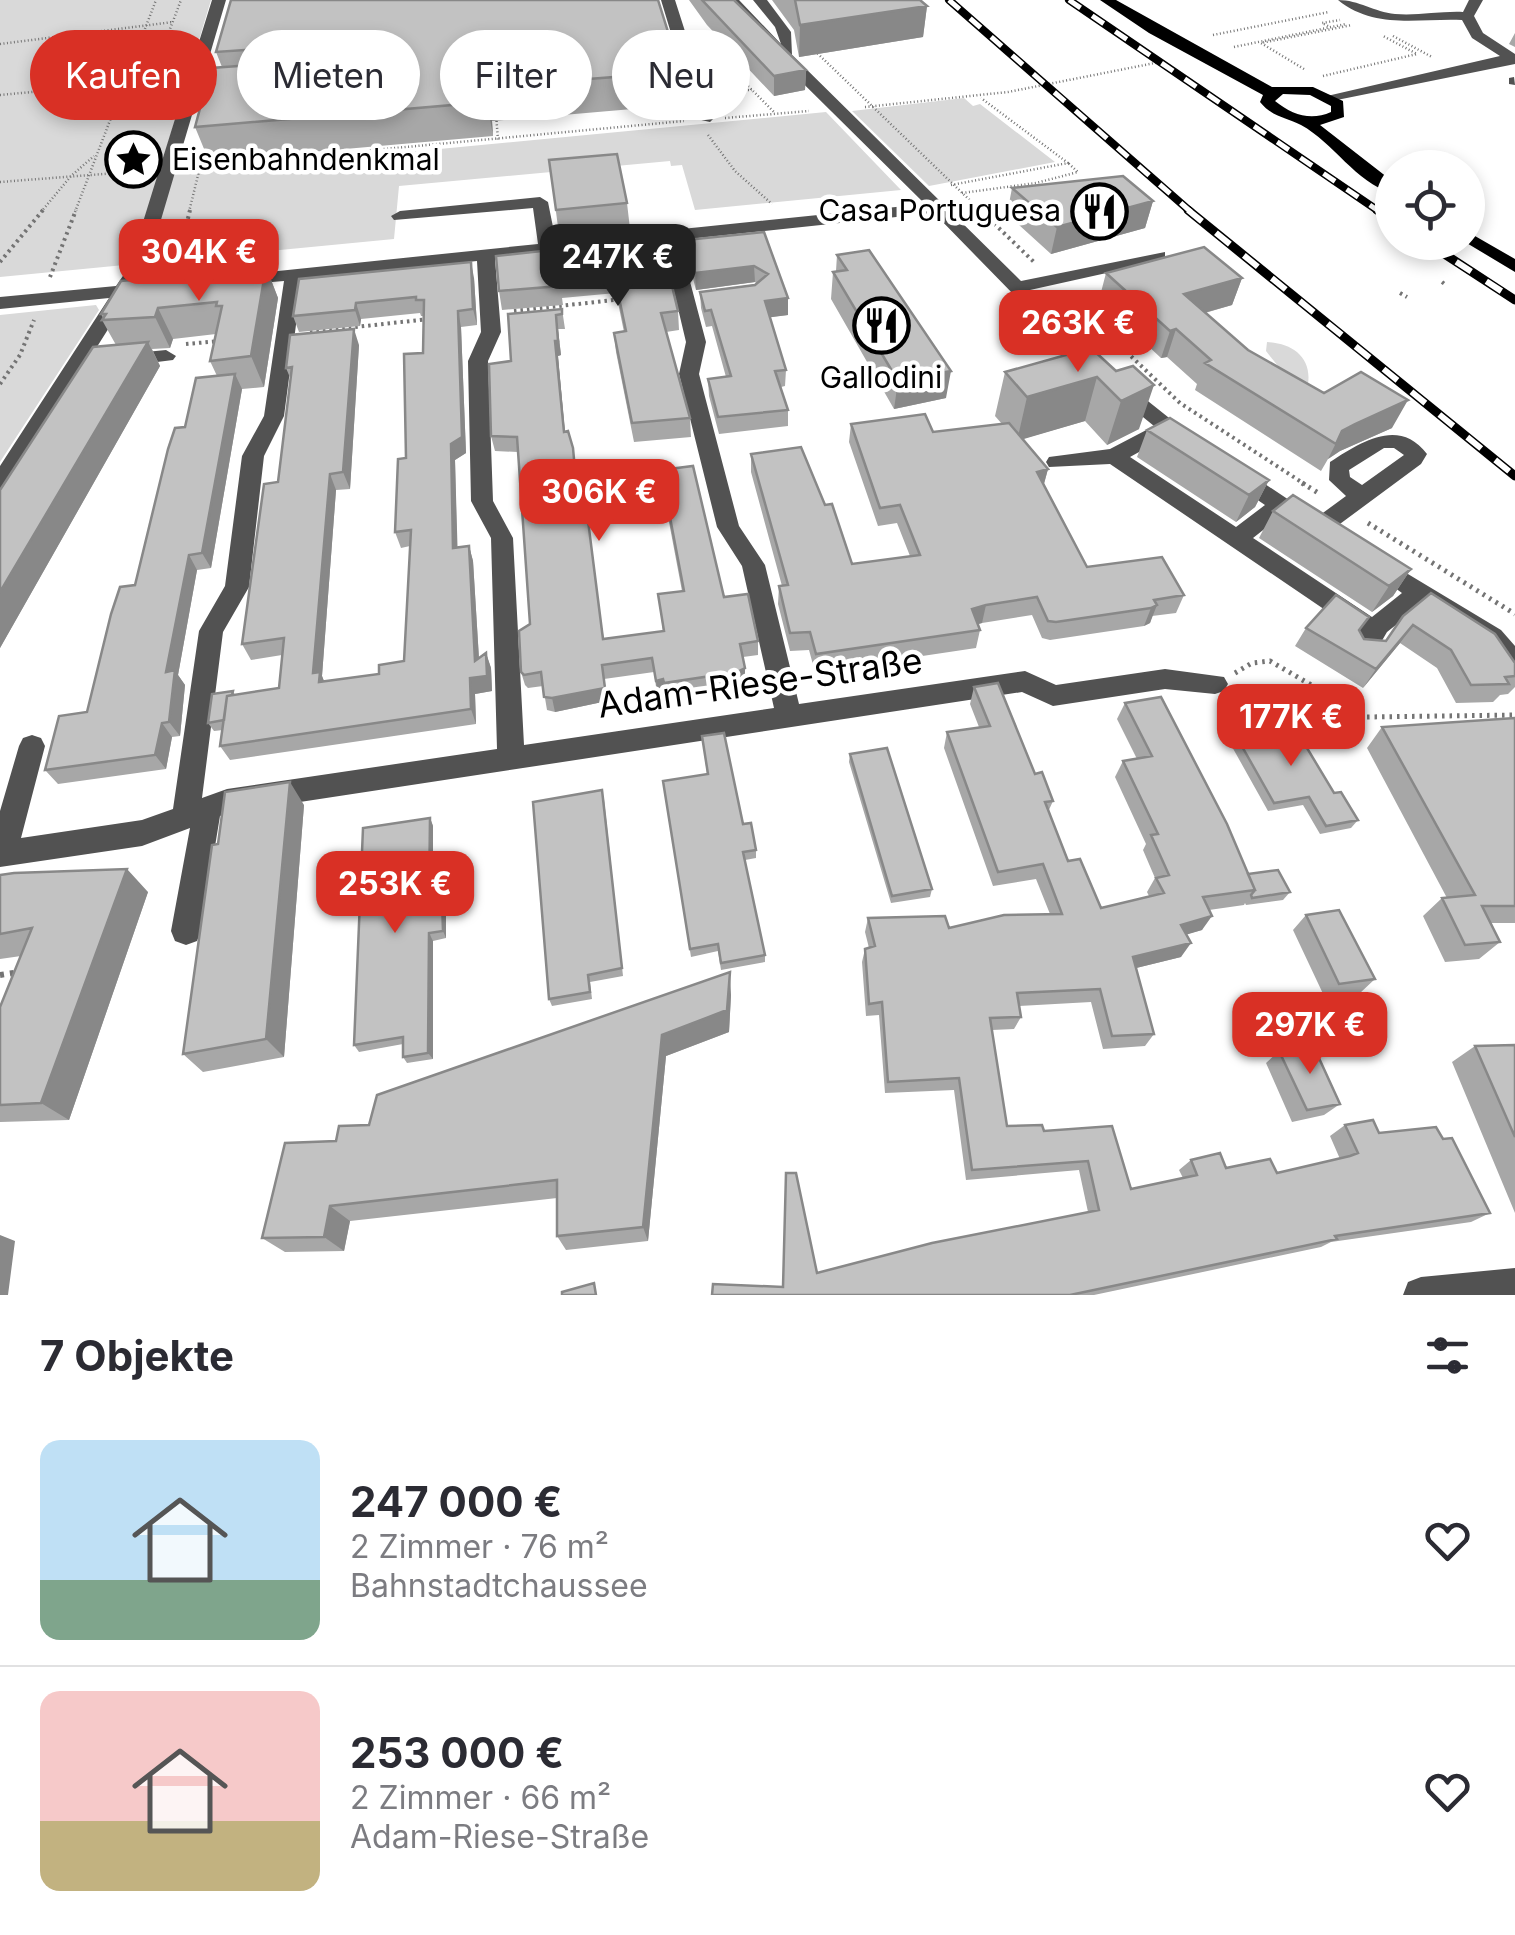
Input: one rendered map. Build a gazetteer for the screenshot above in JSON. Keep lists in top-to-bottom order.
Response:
{
  "streets": {
    "street": ["Adam-Riese-Straße"]
  },
  "places": {
    "place": ["Eisenbahndenkmal"],
    "restaurant": ["Casa Portuguesa", "Gallodini"]
  },
  "page": {
    "chip": [
      "Kaufen",
      "Mieten",
      "Filter",
      "Neu"
    ],
    "price": [
      "304K €",
      "247K €",
      "263K €",
      "306K €",
      "177K €",
      "253K €",
      "297K €"
    ],
    "heading": "7 Objekte",
    "list": [
      {
        "name": "247 000 €",
        "note": "2 Zimmer · 76 m² · Bahnstadtchaussee"
      },
      {
        "name": "253 000 €",
        "note": "2 Zimmer · 66 m² · Adam-Riese-Straße"
      }
    ]
  }
}
